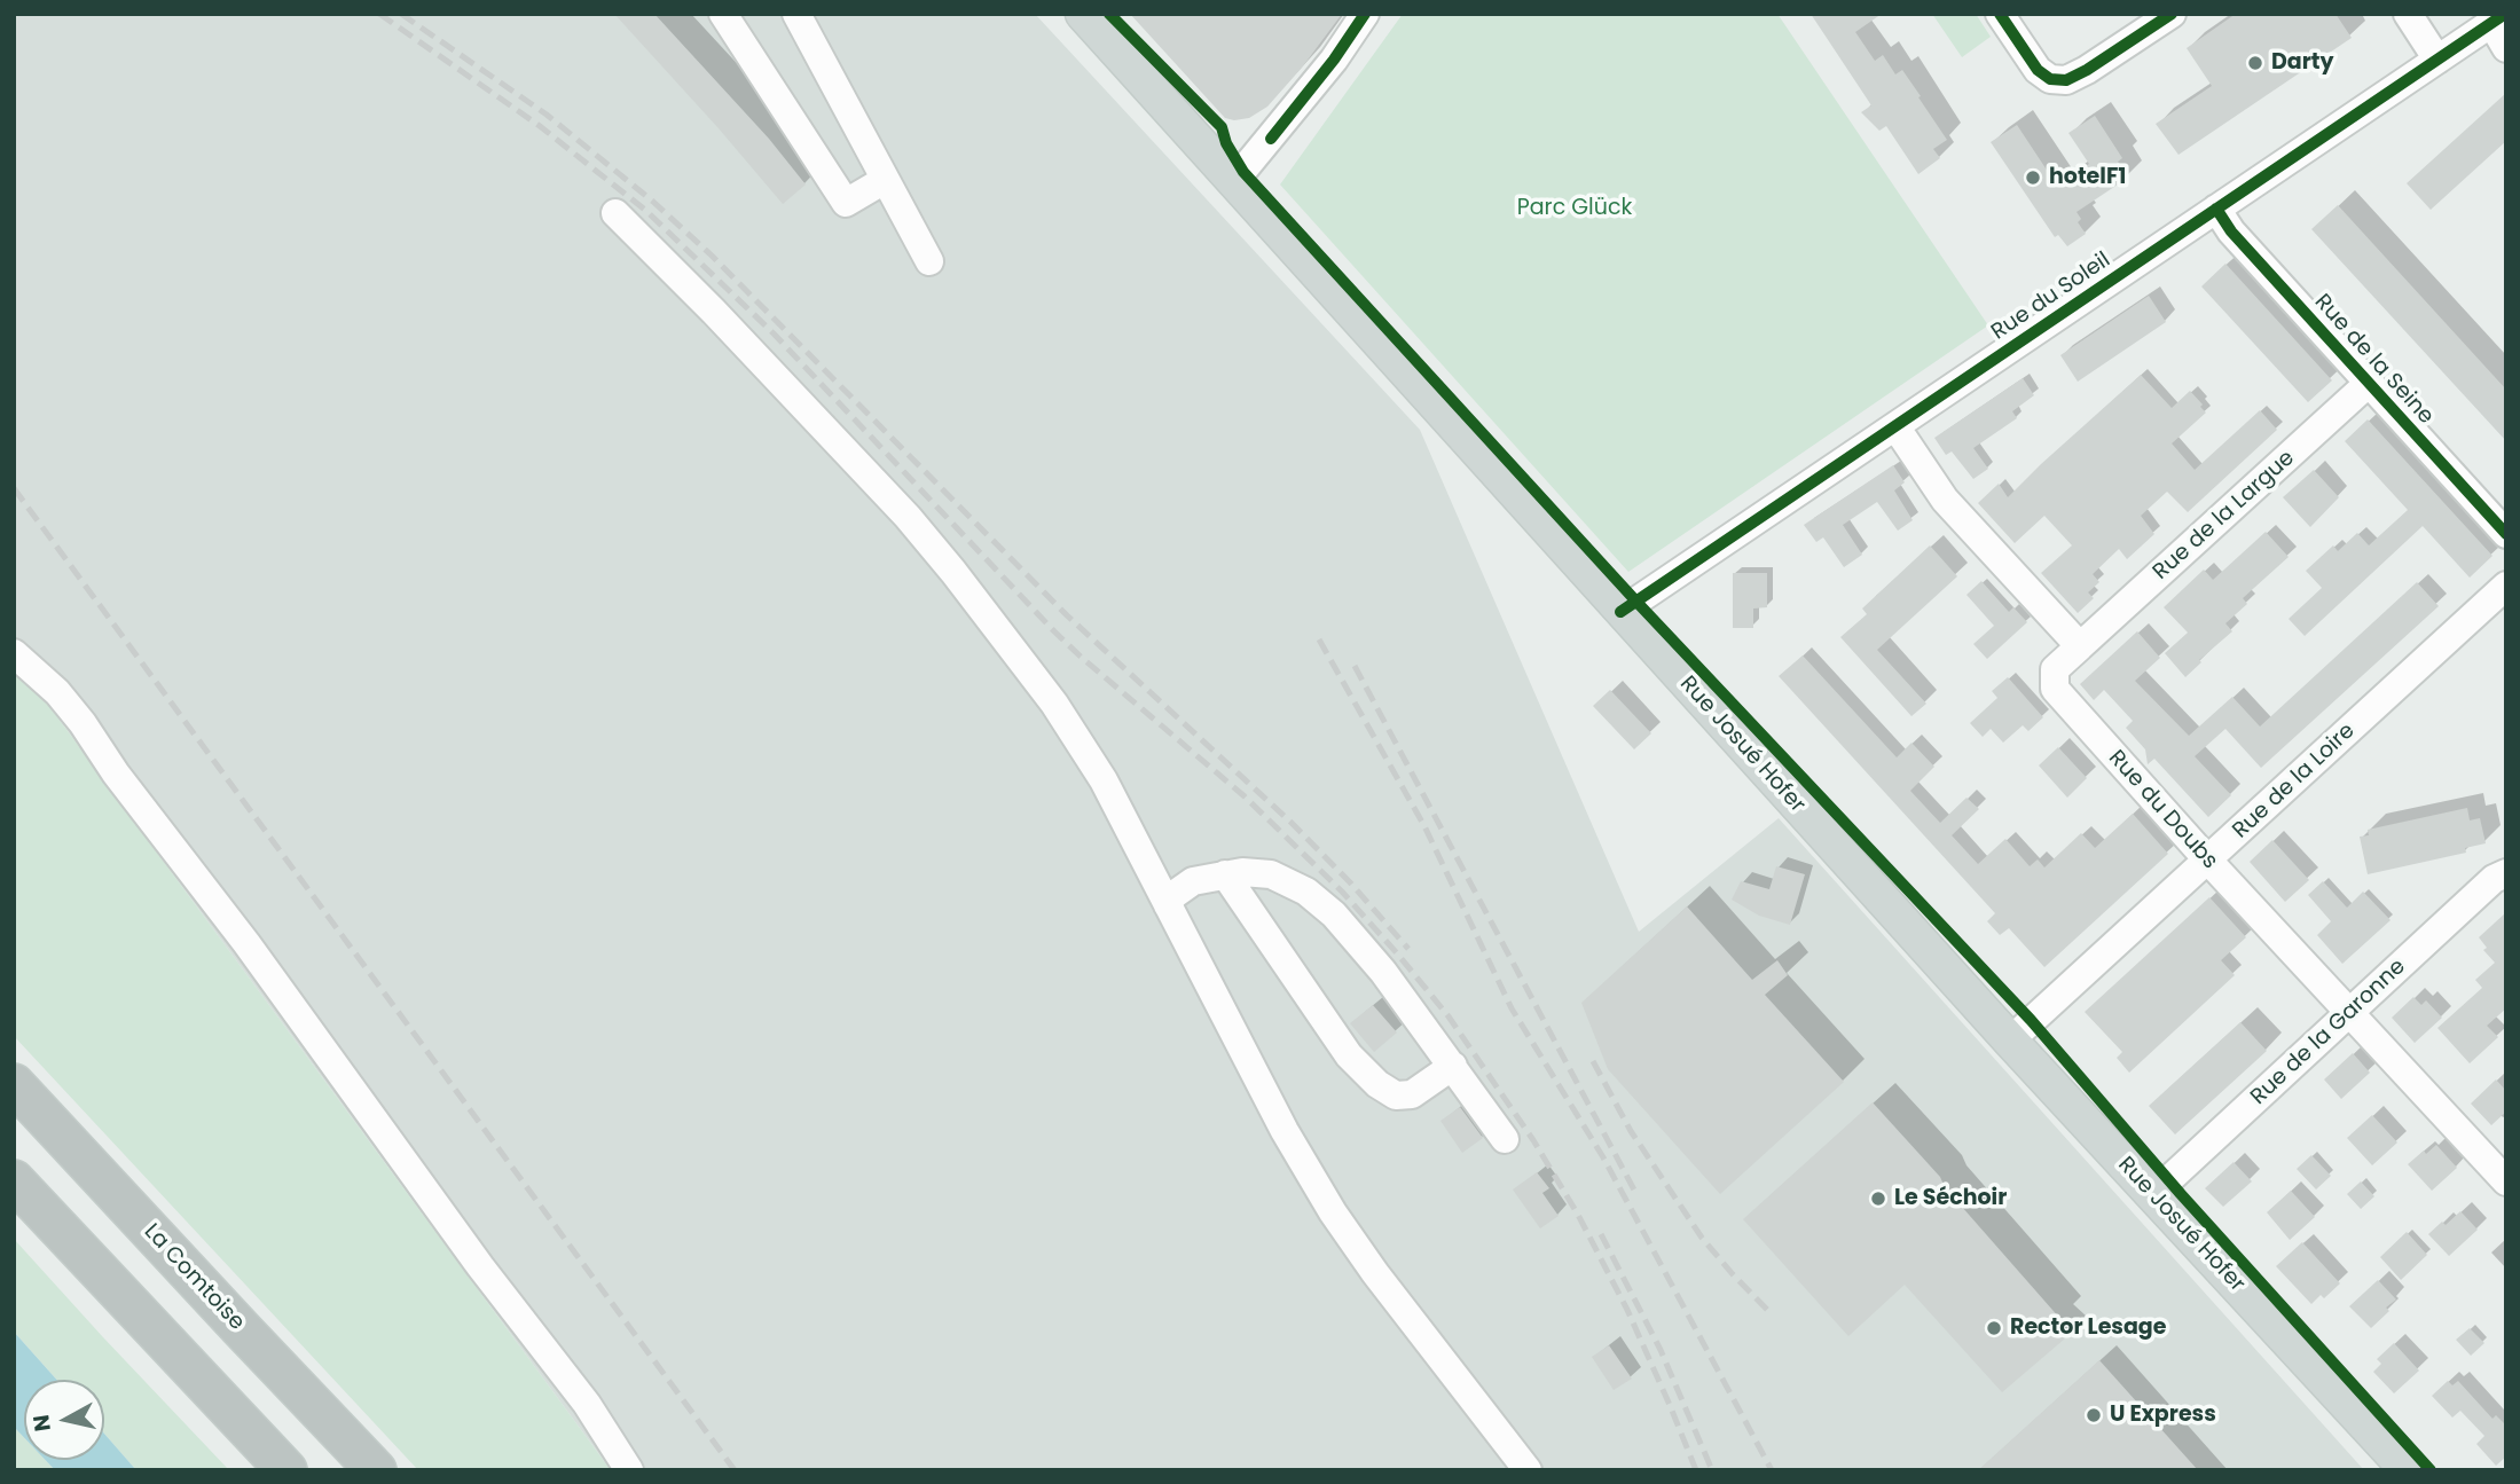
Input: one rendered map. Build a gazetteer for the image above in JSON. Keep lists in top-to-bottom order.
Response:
{
  "streets": {
    "highway": ["La Comtoise"],
    "main road": ["Rue Josué Hofer"],
    "street": [
      "Rue du Soleil",
      "Rue de la Seine",
      "Rue de la Largue",
      "Rue de la Loire",
      "Rue du Doubs",
      "Rue de la Garonne"
    ]
  },
  "crossings": [
    ["Rue du Soleil", "Rue de la Seine"],
    ["Rue du Soleil", "Rue Josué Hofer"],
    ["Rue de la Seine", "Rue de la Largue"],
    ["Rue de la Largue", "Rue du Doubs"],
    ["Rue Josué Hofer", "Rue de la Loire"],
    ["Rue Josué Hofer", "Rue de la Garonne"],
    ["Rue de la Loire", "Rue du Doubs"],
    ["Rue du Doubs", "Rue de la Garonne"]
  ],
  "parks": ["Parc Glück"],
  "places": [
    "Darty",
    "hotelF1",
    "Le Séchoir",
    "Rector Lesage",
    "U Express"
  ],
  "north": "left"
}
